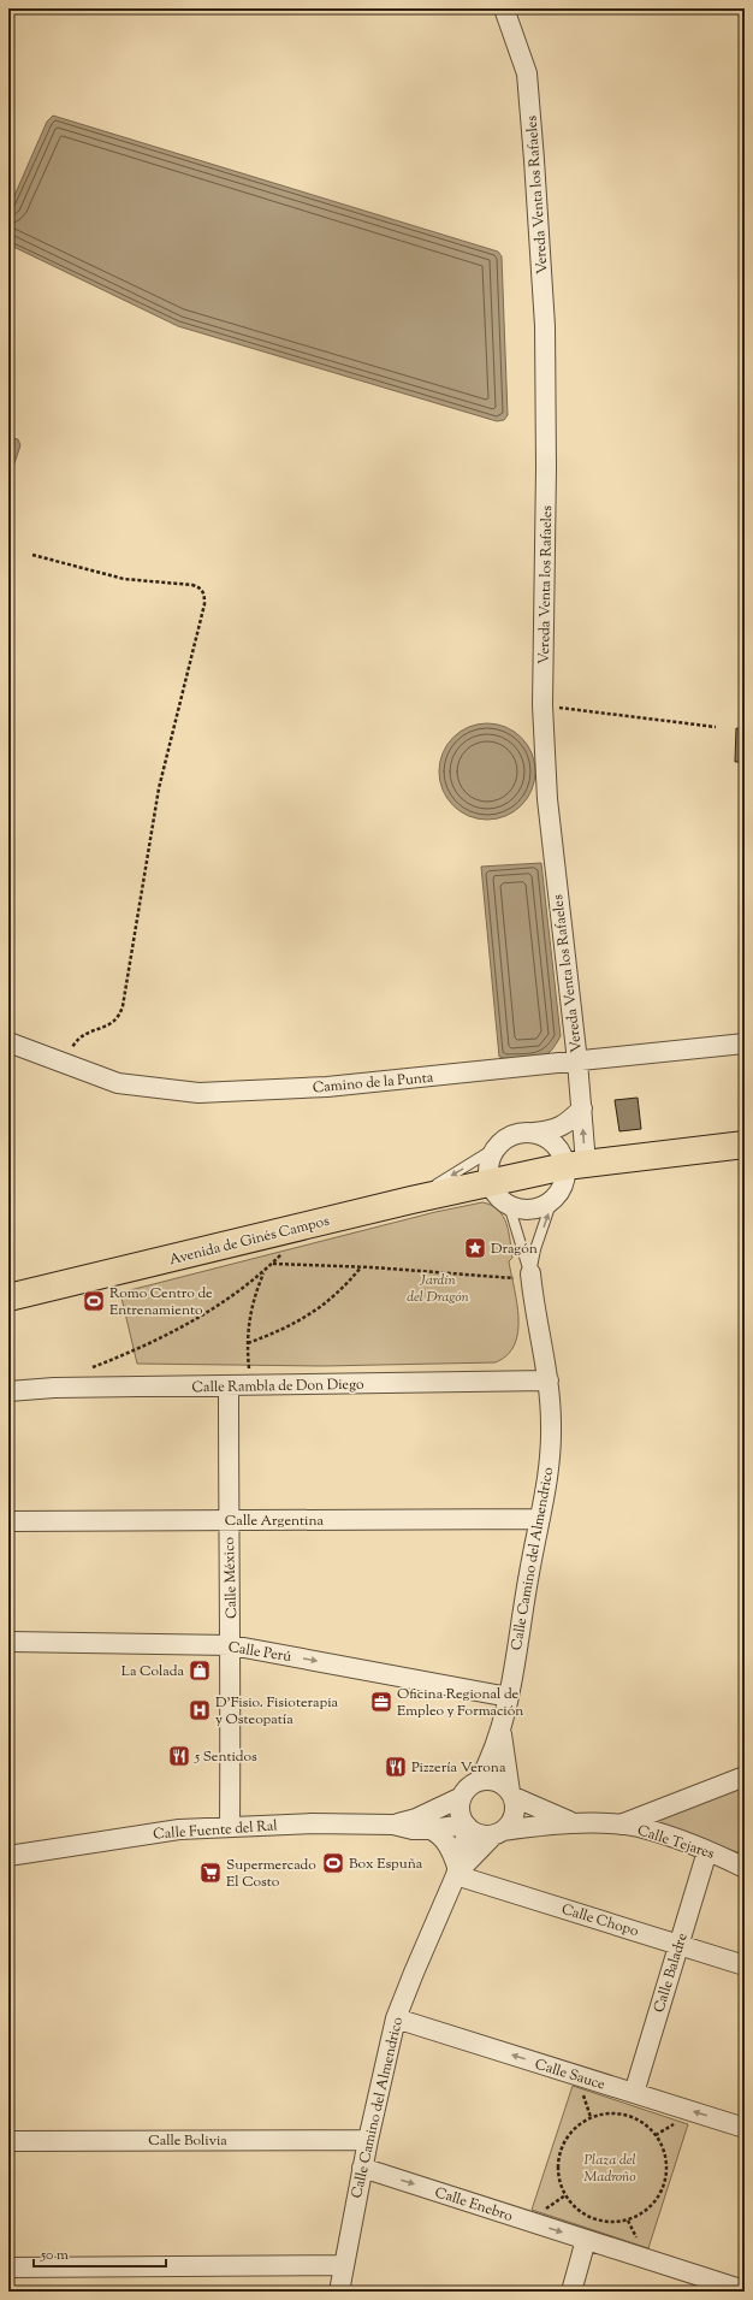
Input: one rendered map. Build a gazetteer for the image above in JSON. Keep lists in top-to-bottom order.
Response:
{
  "streets": {
    "main road": ["Avenida de Ginés Campos"],
    "street": [
      "Vereda Venta los Rafaeles",
      "Camino de la Punta",
      "Calle Rambla de Don Diego",
      "Calle Argentina",
      "Calle Camino del Almendrico",
      "Calle México",
      "Calle Perú",
      "Calle Fuente del Ral",
      "Calle Tejares",
      "Calle Chopo",
      "Calle Baladre",
      "Calle Sauce",
      "Calle Bolivia",
      "Calle Enebro"
    ]
  },
  "crossings": [
    ["Vereda Venta los Rafaeles", "Camino de la Punta"],
    ["Vereda Venta los Rafaeles", "Avenida de Ginés Campos"],
    ["Calle Rambla de Don Diego", "Calle Camino del Almendrico"],
    ["Calle Rambla de Don Diego", "Calle México"],
    ["Calle Argentina", "Calle Camino del Almendrico"],
    ["Calle Argentina", "Calle México"],
    ["Calle Camino del Almendrico", "Calle Perú"],
    ["Calle Camino del Almendrico", "Calle Fuente del Ral"],
    ["Calle Camino del Almendrico", "Calle Tejares"],
    ["Calle Camino del Almendrico", "Calle Chopo"],
    ["Calle Camino del Almendrico", "Calle Sauce"],
    ["Calle Camino del Almendrico", "Calle Bolivia"],
    ["Calle Camino del Almendrico", "Calle Enebro"],
    ["Calle México", "Calle Perú"],
    ["Calle México", "Calle Fuente del Ral"],
    ["Calle Fuente del Ral", "Calle Tejares"],
    ["Calle Tejares", "Calle Baladre"],
    ["Calle Chopo", "Calle Baladre"],
    ["Calle Baladre", "Calle Sauce"]
  ],
  "one_way": ["Calle Perú", "Calle Sauce", "Calle Enebro"],
  "parks": ["Jardín del Dragón", "Plaza del Madroño"],
  "places": {
    "place": ["Dragón"],
    "sports": ["Romo Centro de Entrenamiento", "Box Espuña"],
    "shop": ["La Colada"],
    "office": ["Oficina Regional de Empleo y Formación"],
    "hospital": ["D'Fisio. Fisioterapia y Osteopatía"],
    "restaurant": ["5 Sentidos", "Pizzería Verona"],
    "supermarket": ["Supermercado El Costo"]
  },
  "scale_bar": "50 m"
}
